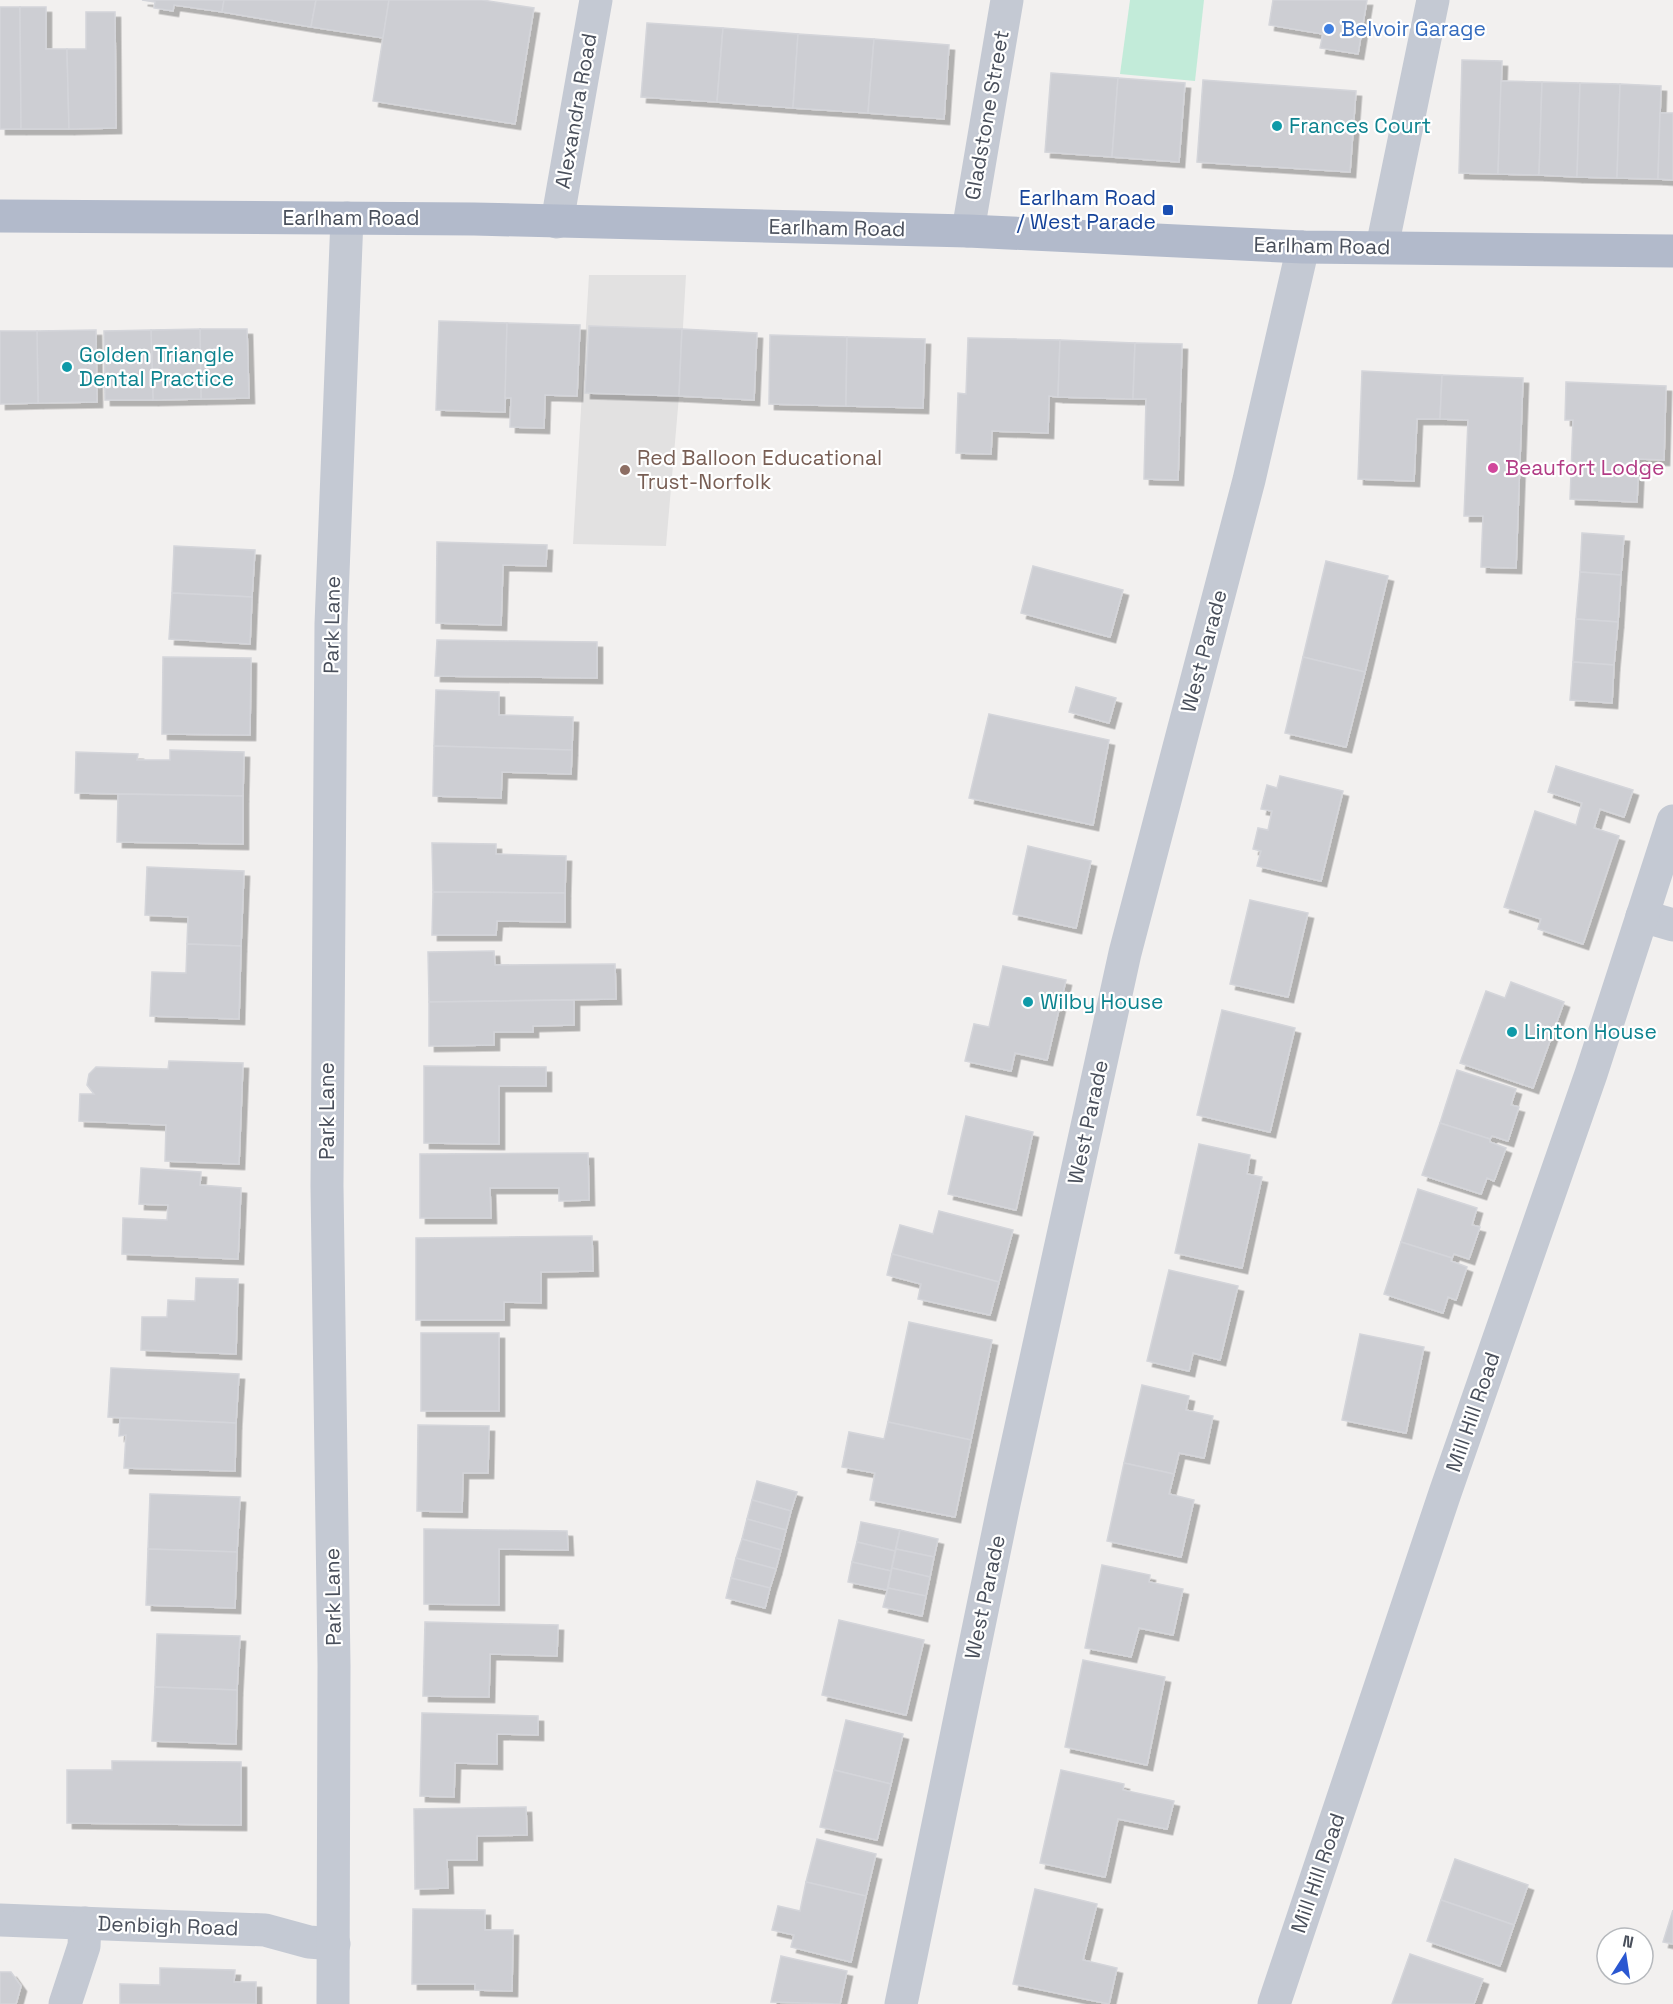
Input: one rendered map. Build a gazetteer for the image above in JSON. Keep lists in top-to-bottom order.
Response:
{
  "streets": {
    "main road": ["Earlham Road"],
    "street": [
      "Alexandra Road",
      "Gladstone Street",
      "Park Lane",
      "West Parade",
      "Mill Hill Road",
      "Denbigh Road"
    ]
  },
  "crossings": [
    ["Alexandra Road", "Earlham Road"],
    ["Gladstone Street", "Earlham Road"],
    ["Earlham Road", "Park Lane"],
    ["Earlham Road", "West Parade"],
    ["Park Lane", "Denbigh Road"]
  ],
  "places": {
    "other": [
      "Belvoir Garage",
      "Frances Court",
      "Golden Triangle Dental Practice",
      "Beaufort Lodge",
      "Red Balloon Educational Trust-Norfolk",
      "Wilby House",
      "Linton House"
    ],
    "transit": ["Earlham Road / West Parade"]
  },
  "north": "top"
}
